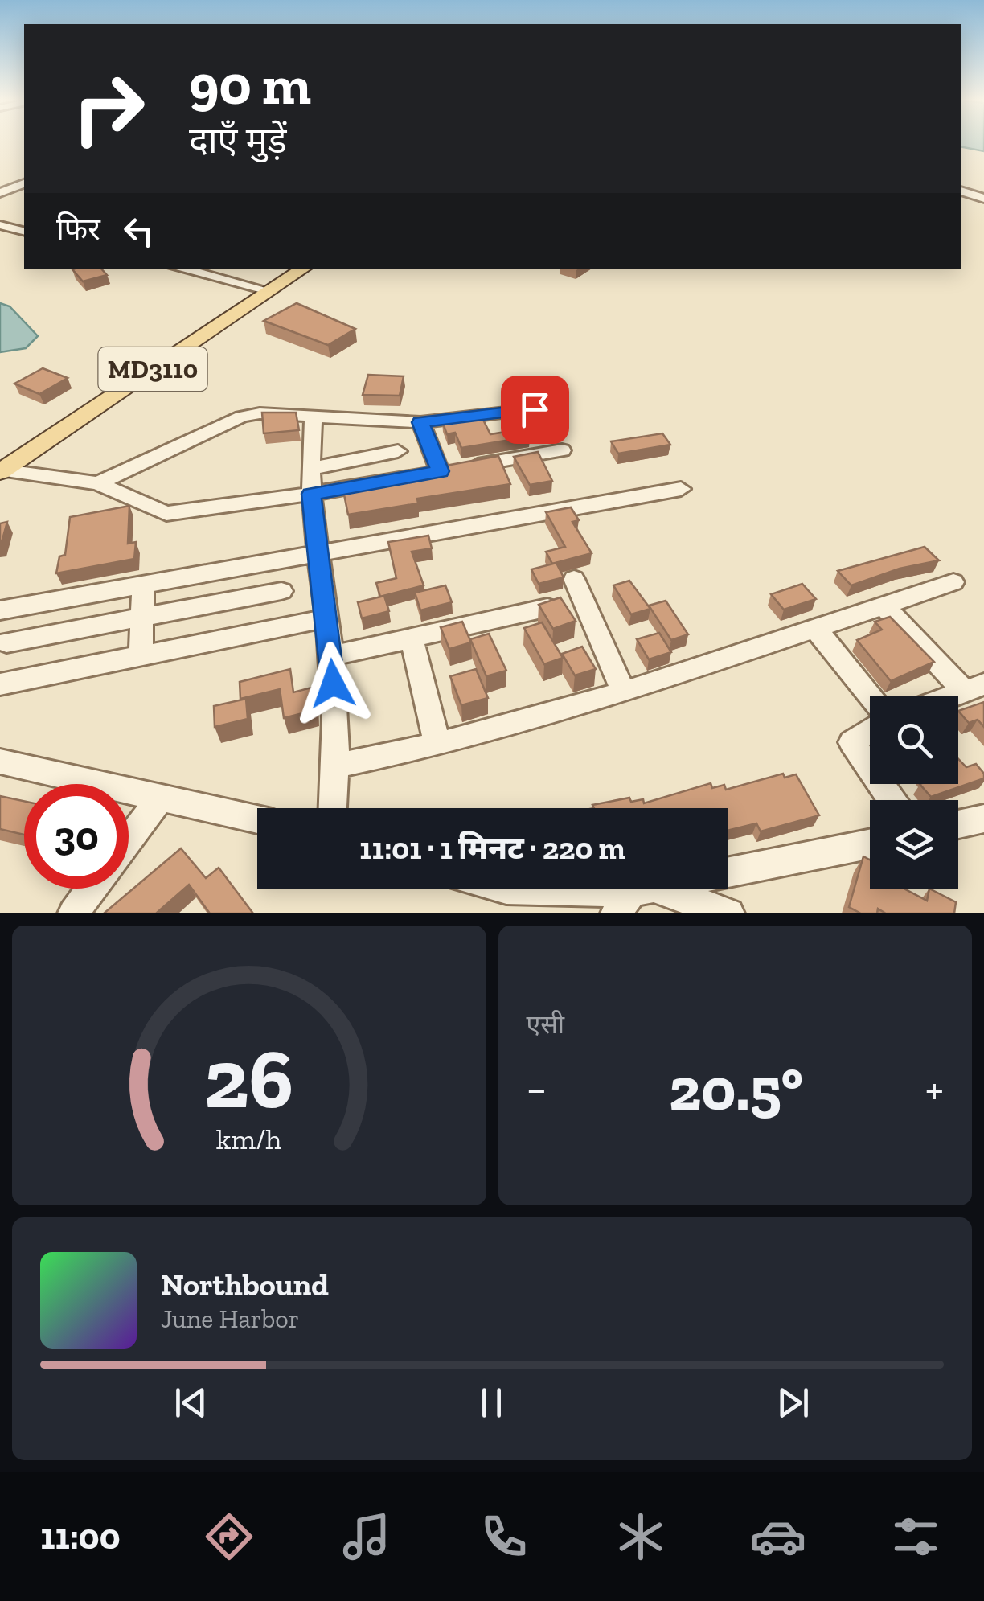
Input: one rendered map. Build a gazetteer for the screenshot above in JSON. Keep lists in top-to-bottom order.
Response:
{
  "streets": {
    "main road": ["MD3110"]
  },
  "page": {
    "turn": ["90 m", "दाएँ मुड़ें"],
    "then": "फिर",
    "limit": "30",
    "trip": "11:01 · 1 मिनट · 220 m",
    "tile": "एसी",
    "heat": ["−", "20.5°", "+"],
    "song": ["Northbound", "June Harbor"],
    "tabs": "11:00",
    "gauge": ["26", "km/h"]
  }
}
